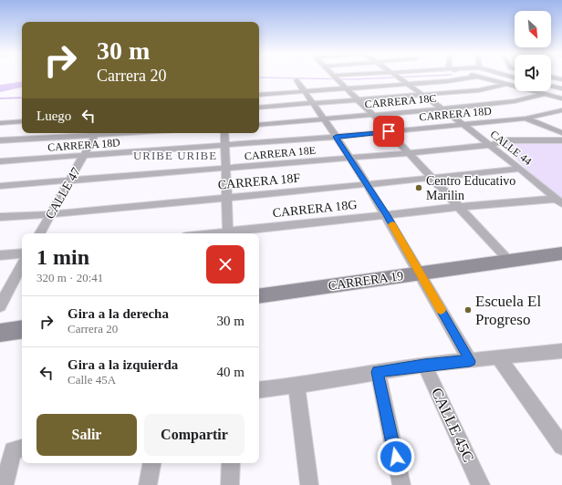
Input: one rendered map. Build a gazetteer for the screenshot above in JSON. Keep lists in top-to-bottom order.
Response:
{
  "streets": {
    "main road": ["CARRERA 19"],
    "street": [
      "CARRERA 18C",
      "CARRERA 18D",
      "CALLE 44",
      "CARRERA 18E",
      "CARRERA 18F",
      "CALLE 47",
      "CARRERA 18G",
      "CALLE 45C"
    ]
  },
  "crossings": [
    ["CARRERA 18C", "CALLE 44"],
    ["CARRERA 18D", "CALLE 44"],
    ["CARRERA 18D", "CALLE 47"],
    ["CALLE 44", "CARRERA 18E"],
    ["CALLE 44", "CARRERA 18F"],
    ["CALLE 44", "CARRERA 18G"],
    ["CARRERA 18E", "CALLE 47"],
    ["CARRERA 18F", "CALLE 47"]
  ],
  "districts": ["URIBE URIBE"],
  "places": ["Centro Educativo Marilin", "Escuela El Progreso"],
  "north": "bottom right",
  "page": {
    "turn": ["30 m", "Carrera 20"],
    "then": "Luego",
    "heading": ["1 min", "320 m · 20:41"],
    "list": [
      {
        "name": "Gira a la derecha",
        "note": "Carrera 20",
        "value": "30 m"
      },
      {
        "name": "Gira a la izquierda",
        "note": "Calle 45A",
        "value": "40 m"
      }
    ],
    "buttons": ["Salir", "Compartir"]
  }
}
